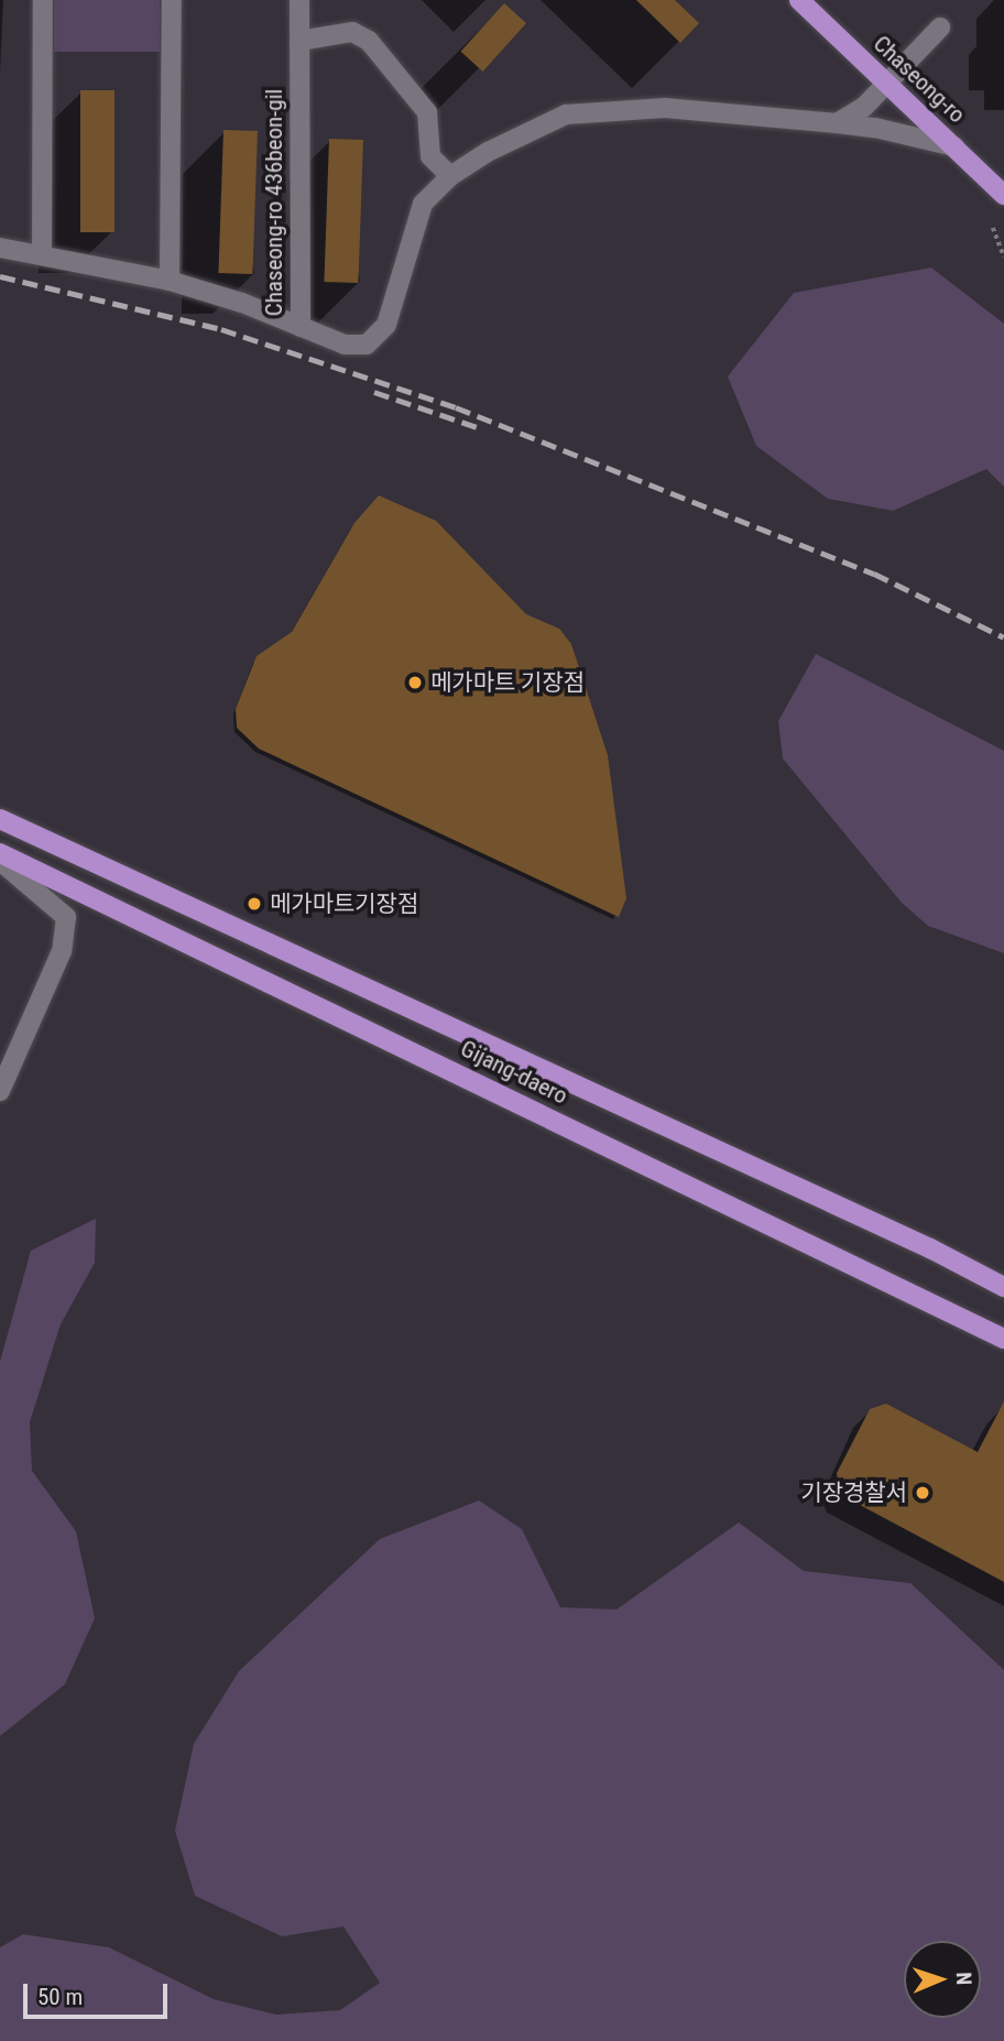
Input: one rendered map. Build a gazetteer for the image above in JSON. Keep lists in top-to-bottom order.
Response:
{
  "streets": {
    "main road": ["Chaseong-ro", "Gijang-daero"],
    "street": ["Chaseong-ro 436beon-gil"]
  },
  "places": ["메가마트 기장점", "메가마트기장점", "기장경찰서"],
  "scale_bar": "50 m",
  "north": "right"
}
